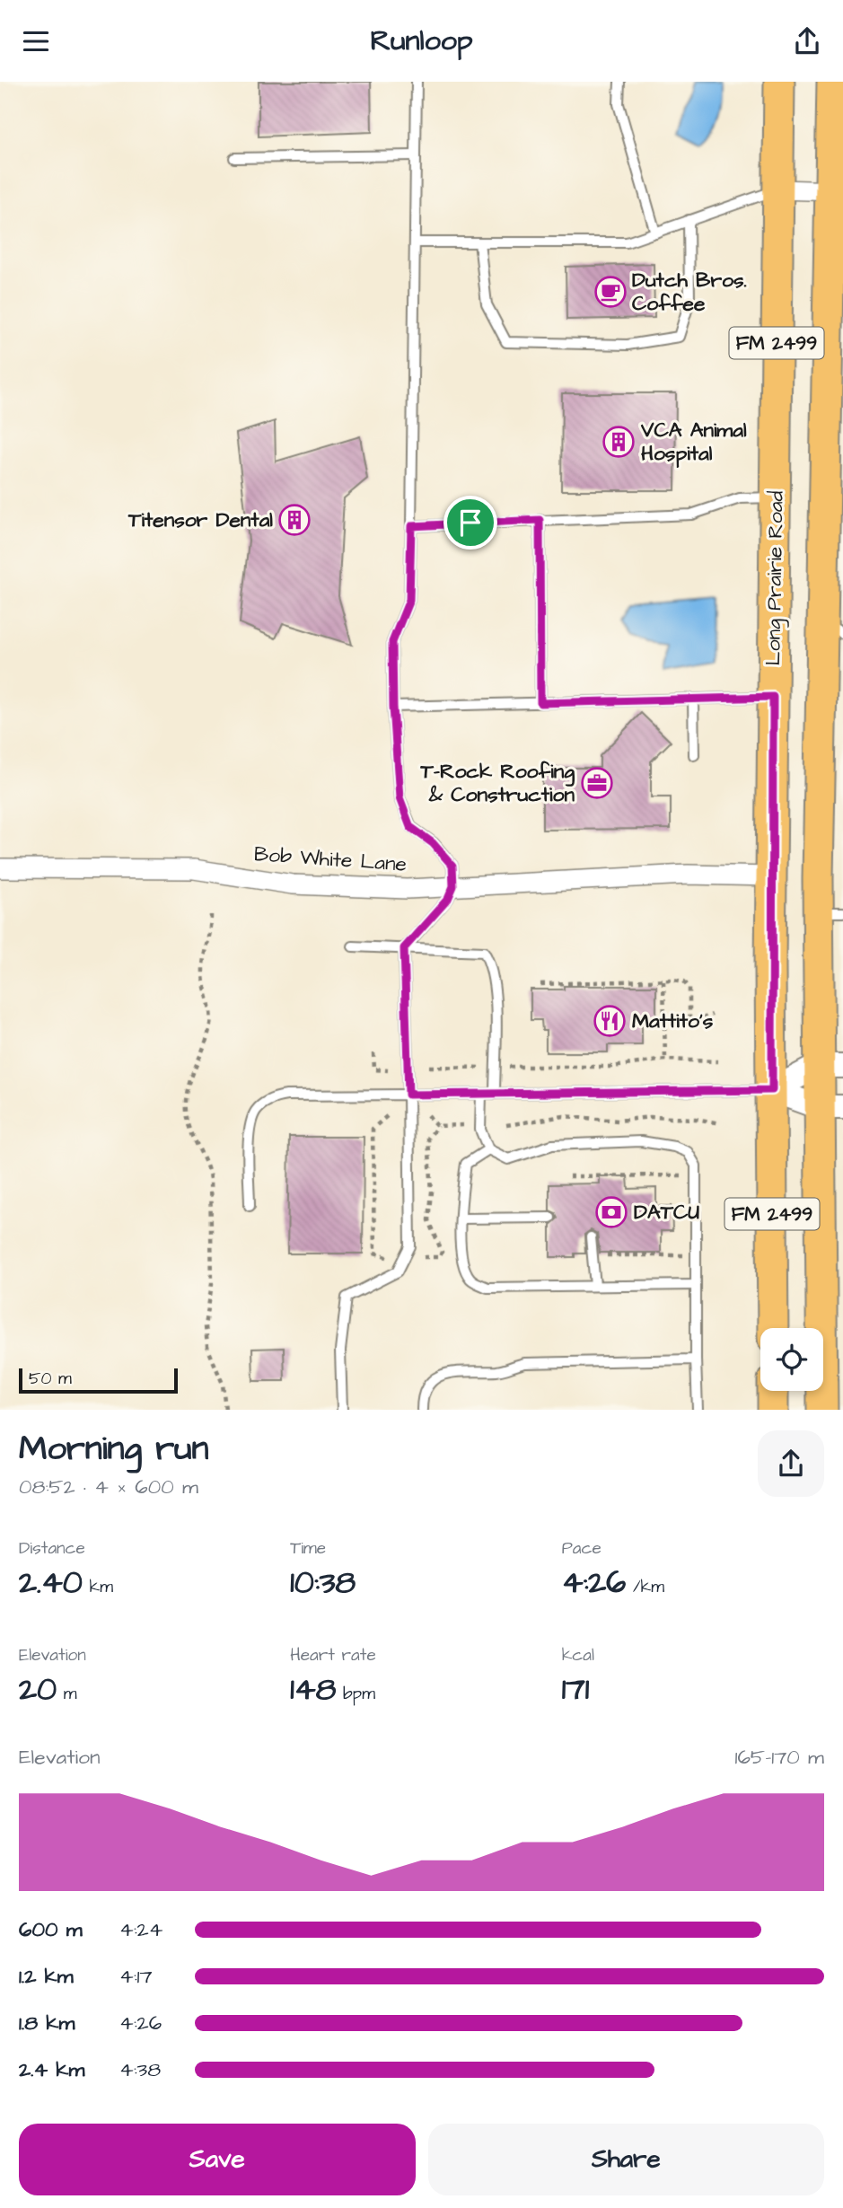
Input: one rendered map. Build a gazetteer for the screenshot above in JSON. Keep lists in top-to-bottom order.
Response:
{
  "streets": {
    "main road": ["FM 2499", "Long Prairie Road"],
    "street": ["Bob White Lane"]
  },
  "crossings": [
    ["Long Prairie Road", "Bob White Lane"]
  ],
  "places": {
    "cafe": ["Dutch Bros. Coffee"],
    "building": ["VCA Animal Hospital", "Titensor Dental"],
    "office": ["T-Rock Roofing & Construction"],
    "restaurant": ["Mattito's"],
    "bank": ["DATCU"]
  },
  "scale_bar": "50 m",
  "page": {
    "header": "Runloop",
    "scale": "50 m",
    "heading": ["Morning run", "08:52 · 4 × 600 m"],
    "stats": [
      ["Distance", "2.40 km"],
      ["Time", "10:38"],
      ["Pace", "4:26 /km"],
      ["Elevation", "20 m"],
      ["Heart rate", "148 bpm"],
      ["kcal", "171"]
    ],
    "chart": ["Elevation", "165–170 m"],
    "list": [
      {
        "name": "600 m",
        "note": "4:24"
      },
      {
        "name": "1.2 km",
        "note": "4:17"
      },
      {
        "name": "1.8 km",
        "note": "4:26"
      },
      {
        "name": "2.4 km",
        "note": "4:38"
      }
    ],
    "buttons": ["Save", "Share"]
  }
}
